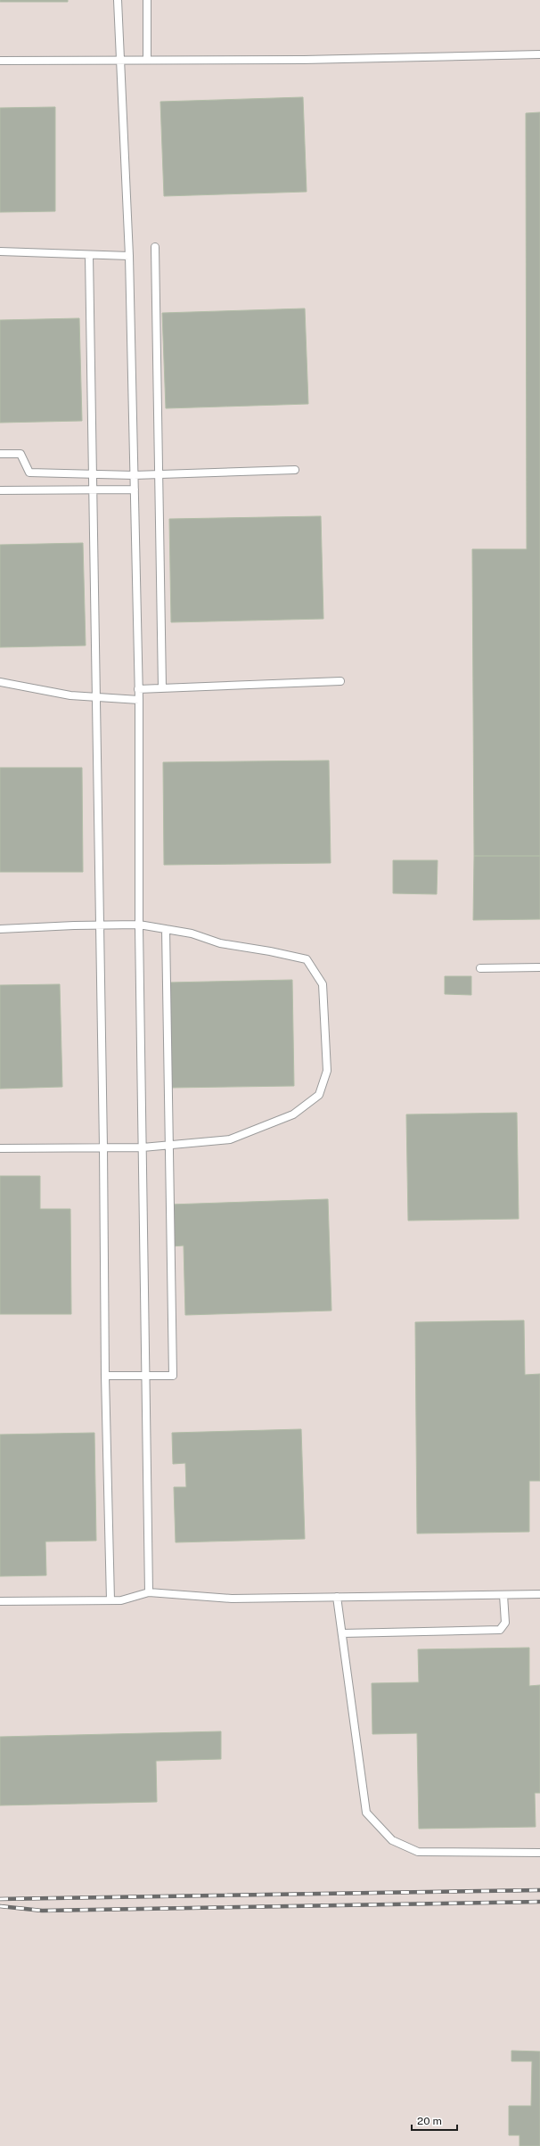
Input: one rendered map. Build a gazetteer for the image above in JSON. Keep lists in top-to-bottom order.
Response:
{
  "scale_bar": "20 m"
}
